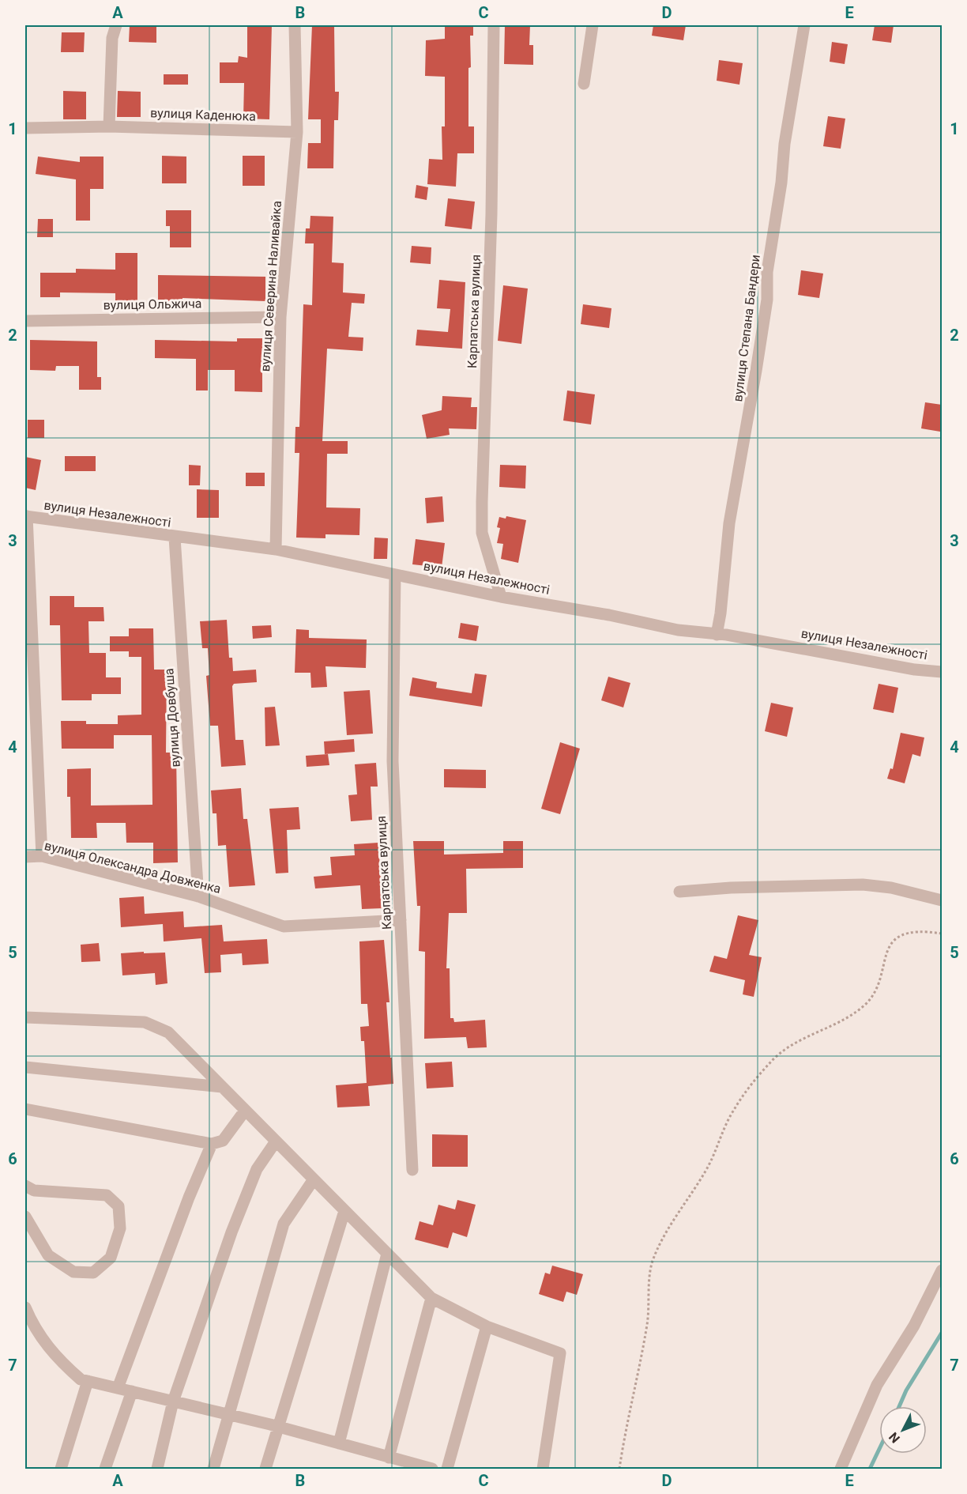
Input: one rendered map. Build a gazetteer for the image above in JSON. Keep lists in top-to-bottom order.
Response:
{
  "streets": {
    "street": [
      "вулиця Каденюка",
      "вулиця Северина Наливайка",
      "вулиця Ольжича",
      "Карпатська вулиця",
      "вулиця Степана Бандери",
      "вулиця Незалежності",
      "вулиця Довбуша",
      "вулиця Олександра Довженка"
    ]
  },
  "crossings": [
    ["вулиця Каденюка", "вулиця Северина Наливайка"],
    ["вулиця Северина Наливайка", "вулиця Ольжича"],
    ["вулиця Северина Наливайка", "вулиця Незалежності"],
    ["Карпатська вулиця", "вулиця Незалежності"],
    ["Карпатська вулиця", "вулиця Олександра Довженка"],
    ["вулиця Степана Бандери", "вулиця Незалежності"],
    ["вулиця Незалежності", "вулиця Довбуша"],
    ["вулиця Довбуша", "вулиця Олександра Довженка"]
  ],
  "north": "bottom left",
  "grid": {
    "columns": [
      "A",
      "B",
      "C",
      "D",
      "E"
    ],
    "rows": [
      "1",
      "2",
      "3",
      "4",
      "5",
      "6",
      "7"
    ]
  }
}
